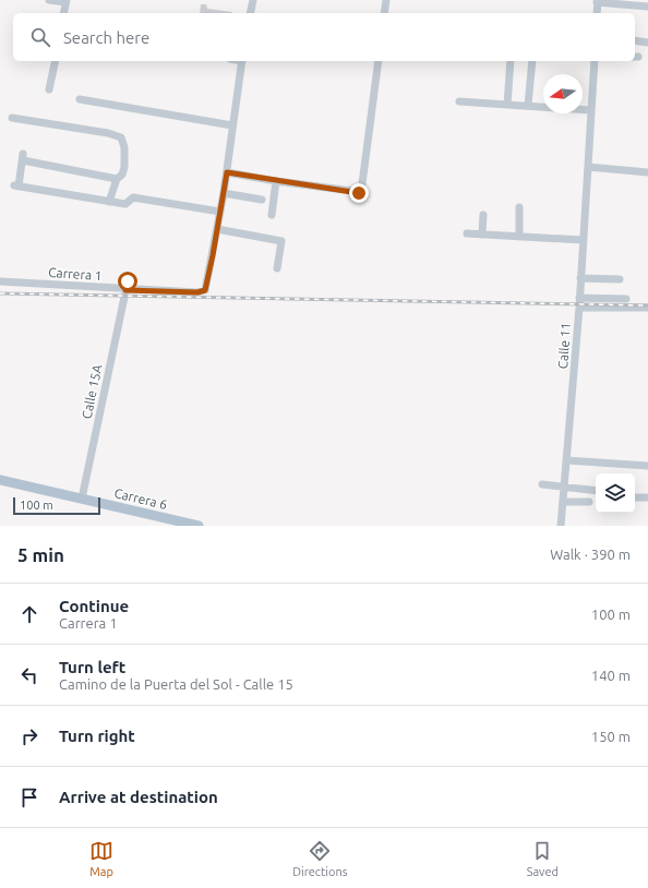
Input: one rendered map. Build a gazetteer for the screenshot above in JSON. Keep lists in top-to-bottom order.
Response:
{
  "streets": {
    "main road": ["Carrera 6"],
    "street": ["Carrera 1", "Calle 11", "Calle 15A"]
  },
  "crossings": [
    ["Carrera 1", "Calle 15A"],
    ["Calle 15A", "Carrera 6"]
  ],
  "scale_bar": "100 m",
  "north": "left",
  "page": {
    "search": "Search here",
    "scale": "100 m",
    "heading": ["5 min", "Walk · 390 m"],
    "list": [
      ["Continue", "Carrera 1", "100 m"],
      ["Turn left", "Camino de la Puerta del Sol - Calle 15", "140 m"],
      ["Turn right", "150 m"],
      "Arrive at destination"
    ],
    "nav": ["Map", "Directions", "Saved"]
  }
}
